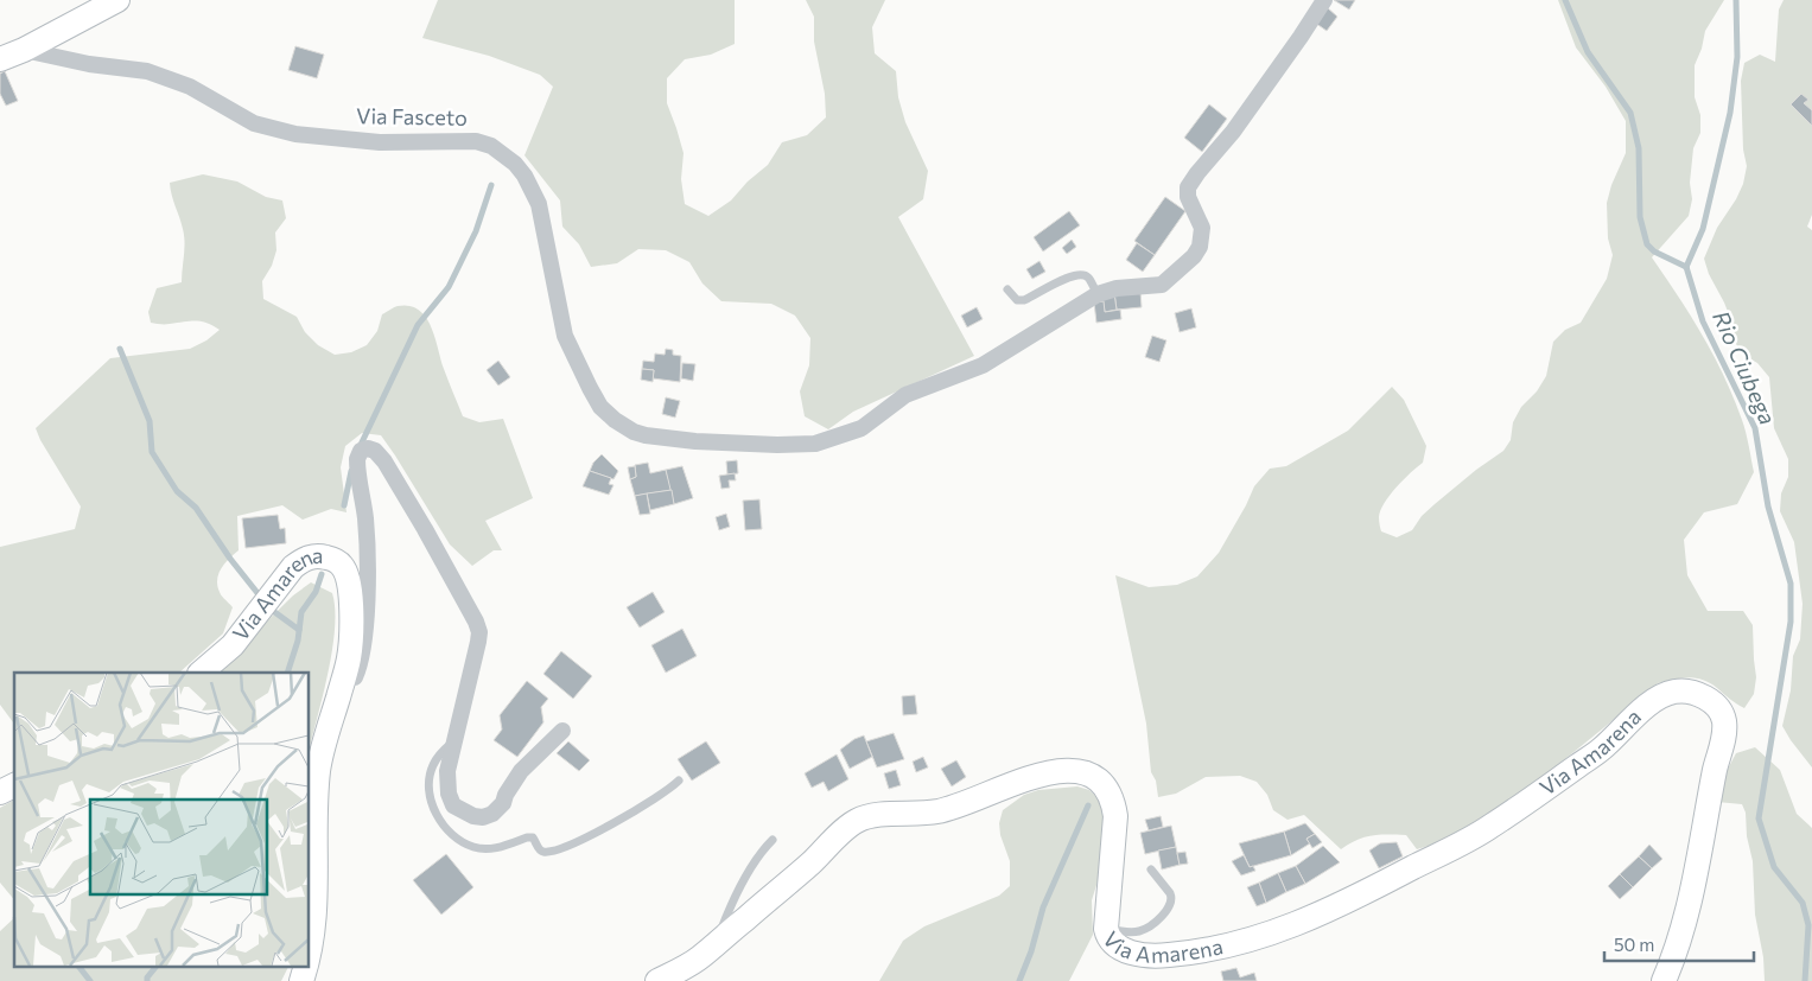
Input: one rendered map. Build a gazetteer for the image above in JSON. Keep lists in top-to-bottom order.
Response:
{
  "streets": {
    "street": ["Via Fasceto", "Via Amarena"]
  },
  "water": ["Rio Ciubega"],
  "scale_bar": "50 m"
}
